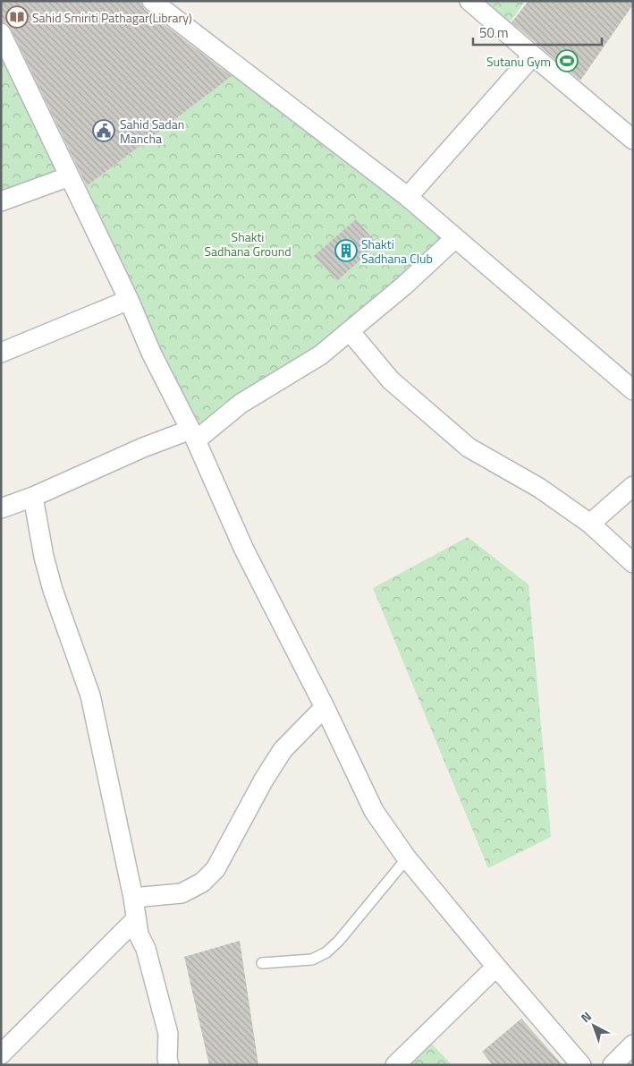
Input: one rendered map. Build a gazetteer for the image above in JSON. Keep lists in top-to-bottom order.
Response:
{
  "parks": ["Shakti Sadhana Ground"],
  "places": {
    "library": ["Sahid Smiriti Pathagar(Library)"],
    "sports": ["Sutanu Gym"],
    "public building": ["Sahid Sadan Mancha"],
    "building": ["Shakti Sadhana Club"]
  },
  "scale_bar": "50 m",
  "north": "top left"
}
